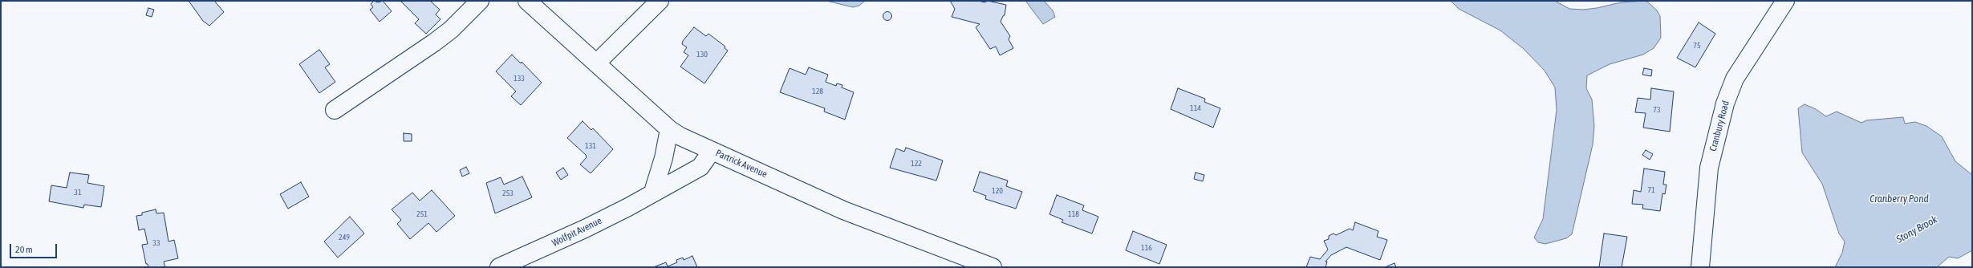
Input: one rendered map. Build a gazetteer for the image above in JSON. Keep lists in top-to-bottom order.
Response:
{
  "streets": {
    "street": ["Cranbury Road", "Partrick Avenue", "Wolfpit Avenue"]
  },
  "crossings": [
    ["Partrick Avenue", "Wolfpit Avenue"]
  ],
  "water": ["Cranberry Pond", "Stony Brook"],
  "house_numbers": [
    "75",
    "130",
    "133",
    "128",
    "114",
    "73",
    "131",
    "122",
    "71",
    "120",
    "31",
    "253",
    "251",
    "118",
    "249",
    "33",
    "116"
  ],
  "scale_bar": "20 m"
}
